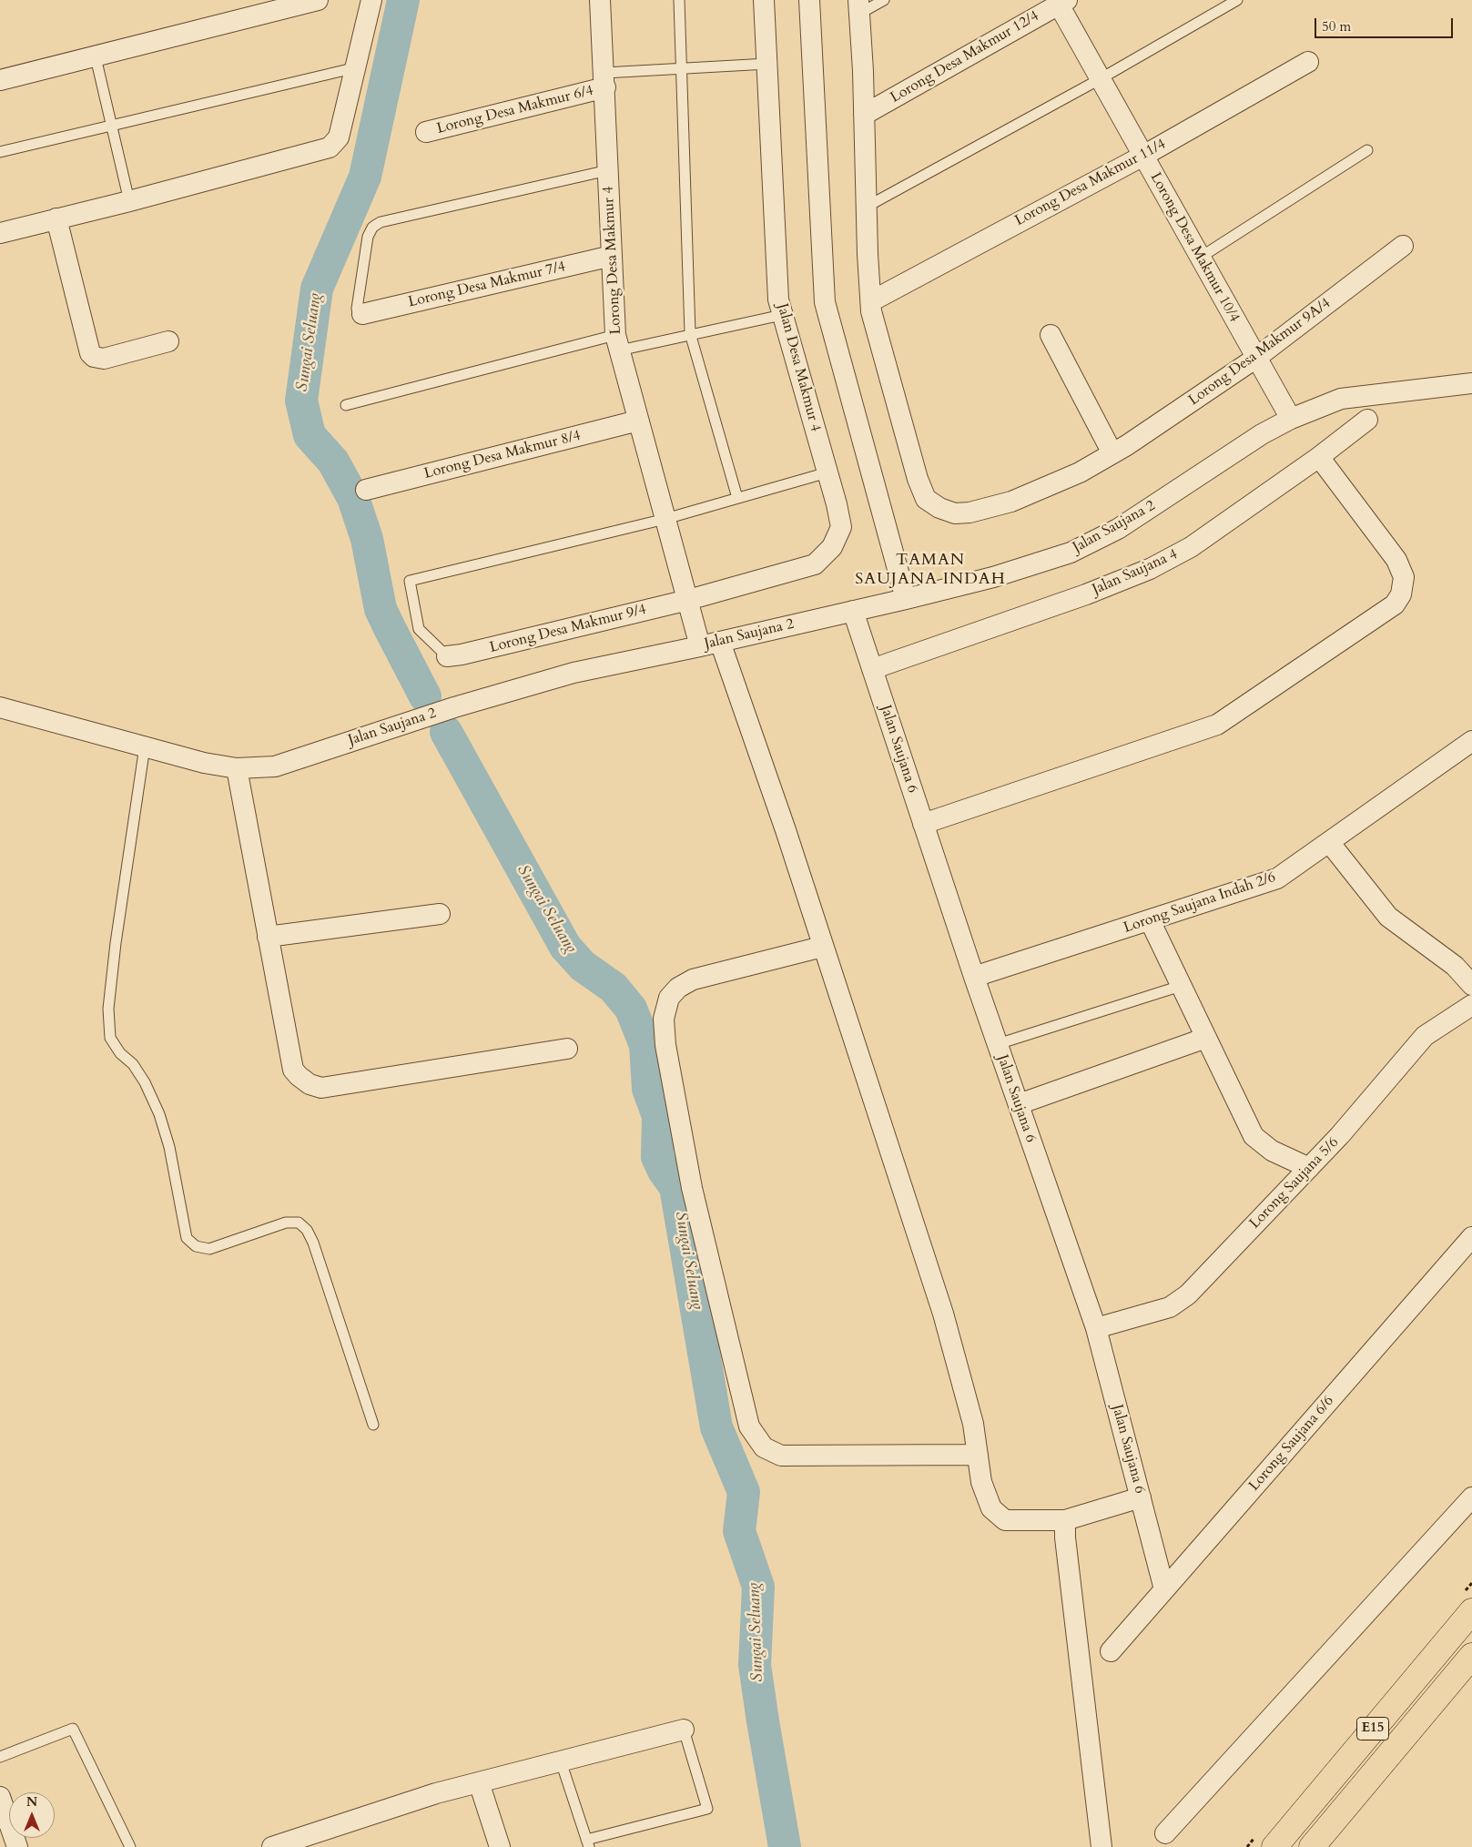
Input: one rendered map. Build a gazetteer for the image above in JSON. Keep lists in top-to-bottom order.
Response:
{
  "streets": {
    "highway": ["E15"],
    "street": [
      "Lorong Desa Makmur 12/4",
      "Lorong Desa Makmur 6/4",
      "Lorong Desa Makmur 11/4",
      "Lorong Desa Makmur 10/4",
      "Lorong Desa Makmur 4",
      "Lorong Desa Makmur 7/4",
      "Lorong Desa Makmur 9A/4",
      "Jalan Desa Makmur 4",
      "Lorong Desa Makmur 8/4",
      "Jalan Saujana 2",
      "Jalan Saujana 4",
      "Lorong Desa Makmur 9/4",
      "Jalan Saujana 6",
      "Lorong Saujana Indah 2/6",
      "Lorong Saujana 5/6",
      "Lorong Saujana 6/6"
    ]
  },
  "crossings": [
    ["Lorong Desa Makmur 12/4", "Lorong Desa Makmur 10/4"],
    ["Lorong Desa Makmur 6/4", "Lorong Desa Makmur 4"],
    ["Lorong Desa Makmur 11/4", "Lorong Desa Makmur 10/4"],
    ["Lorong Desa Makmur 11/4", "Lorong Desa Makmur 9A/4"],
    ["Lorong Desa Makmur 10/4", "Lorong Desa Makmur 9A/4"],
    ["Lorong Desa Makmur 10/4", "Jalan Saujana 2"],
    ["Lorong Desa Makmur 4", "Lorong Desa Makmur 7/4"],
    ["Lorong Desa Makmur 4", "Jalan Desa Makmur 4"],
    ["Lorong Desa Makmur 4", "Lorong Desa Makmur 8/4"],
    ["Lorong Desa Makmur 4", "Jalan Saujana 2"],
    ["Lorong Desa Makmur 4", "Lorong Desa Makmur 9/4"],
    ["Lorong Desa Makmur 4", "Jalan Saujana 6"],
    ["Jalan Desa Makmur 4", "Lorong Desa Makmur 9/4"],
    ["Jalan Saujana 2", "Jalan Saujana 6"],
    ["Jalan Saujana 4", "Jalan Saujana 6"],
    ["Jalan Saujana 6", "Lorong Saujana Indah 2/6"],
    ["Jalan Saujana 6", "Lorong Saujana 5/6"],
    ["Jalan Saujana 6", "Lorong Saujana 6/6"]
  ],
  "districts": ["TAMAN SAUJANA INDAH"],
  "water": ["Sungai Seluang"],
  "scale_bar": "50 m",
  "north": "top"
}
